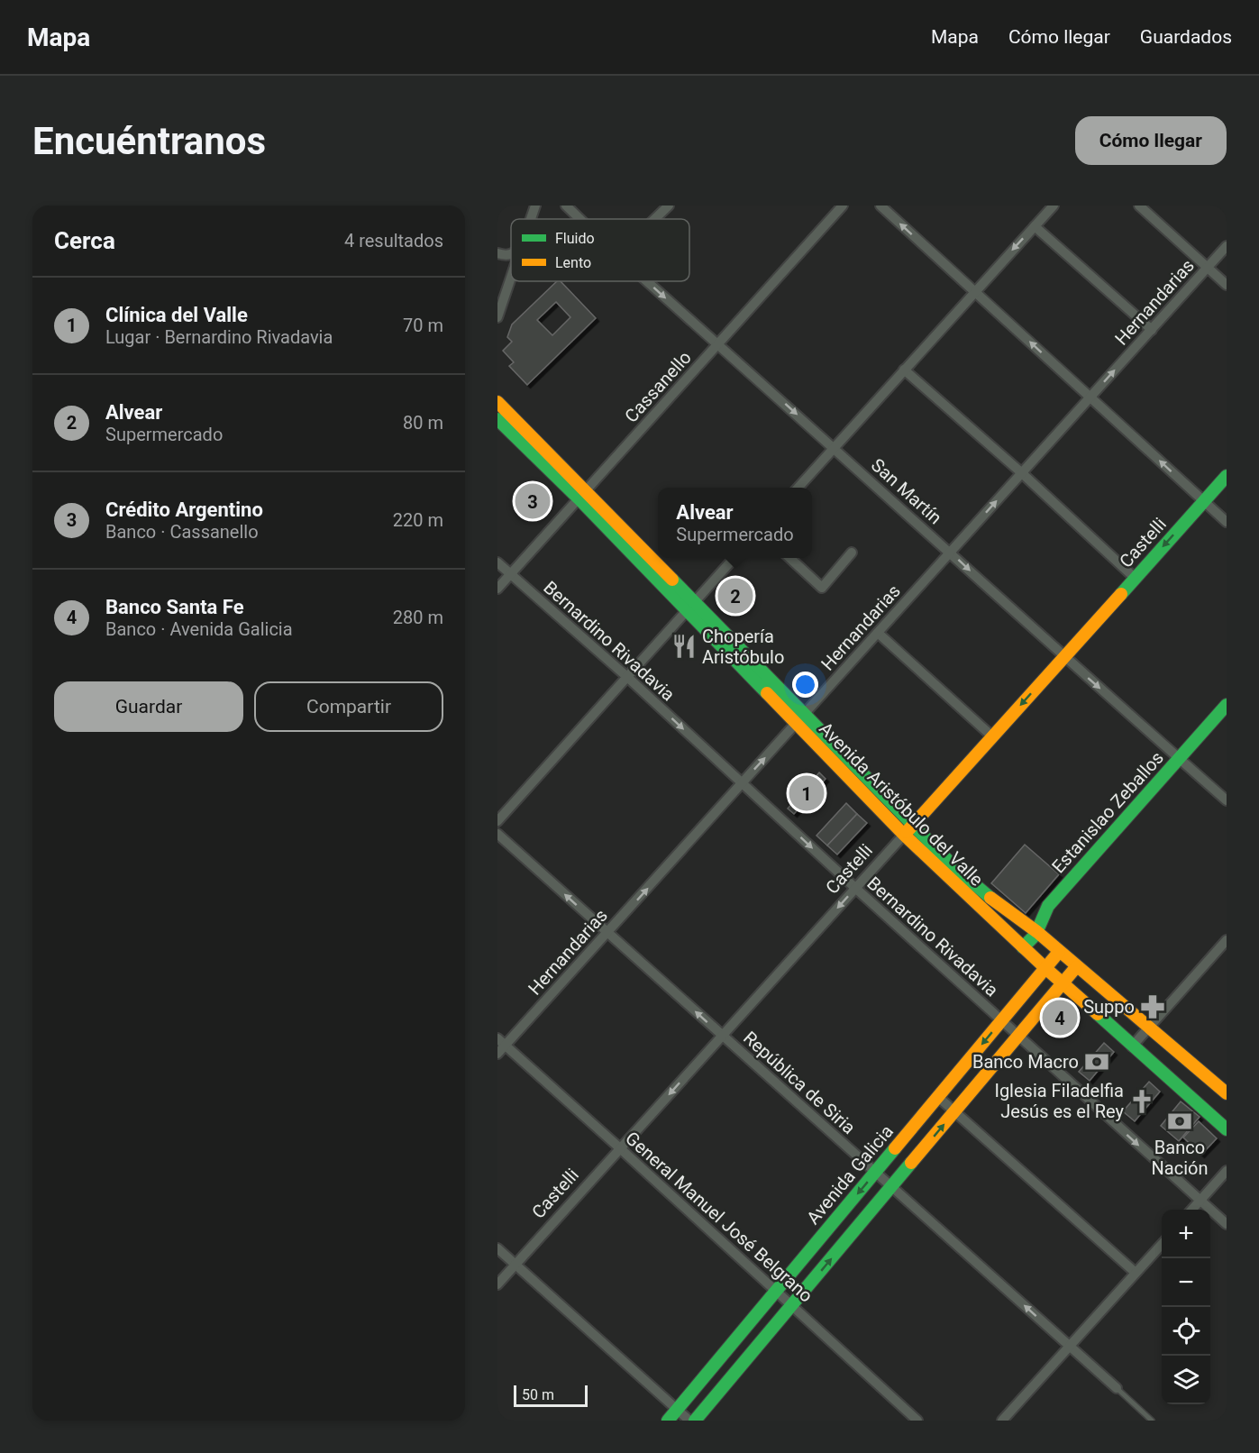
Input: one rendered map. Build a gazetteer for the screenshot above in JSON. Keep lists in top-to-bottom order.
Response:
{
  "streets": {
    "main road": [
      "Castelli",
      "Avenida Aristóbulo del Valle",
      "Estanislao Zeballos",
      "Avenida Galicia"
    ],
    "street": [
      "Hernandarias",
      "Cassanello",
      "San Martín",
      "Bernardino Rivadavia",
      "República de Siria",
      "General Manuel José Belgrano"
    ]
  },
  "crossings": [
    ["Hernandarias", "San Martín"],
    ["Hernandarias", "Bernardino Rivadavia"],
    ["Hernandarias", "Avenida Aristóbulo del Valle"],
    ["Hernandarias", "República de Siria"],
    ["Hernandarias", "General Manuel José Belgrano"],
    ["Cassanello", "San Martín"],
    ["Cassanello", "Bernardino Rivadavia"],
    ["Cassanello", "Avenida Aristóbulo del Valle"],
    ["San Martín", "Castelli"],
    ["San Martín", "Estanislao Zeballos"],
    ["Castelli", "Bernardino Rivadavia"],
    ["Castelli", "Avenida Aristóbulo del Valle"],
    ["Castelli", "República de Siria"],
    ["Castelli", "General Manuel José Belgrano"],
    ["Bernardino Rivadavia", "Avenida Galicia"],
    ["Avenida Aristóbulo del Valle", "Estanislao Zeballos"],
    ["Avenida Aristóbulo del Valle", "Avenida Galicia"],
    ["República de Siria", "Avenida Galicia"],
    ["Avenida Galicia", "General Manuel José Belgrano"]
  ],
  "one_way": [
    "Hernandarias",
    "San Martín",
    "Castelli",
    "Bernardino Rivadavia",
    "República de Siria"
  ],
  "places": {
    "restaurant": ["Chopería Aristóbulo"],
    "pharmacy": ["Suppo"],
    "bank": ["Banco Macro", "Banco Nación"],
    "church": ["Iglesia Filadelfia Jesús es el Rey"]
  },
  "legend": ["Fluido", "Lento"],
  "scale_bar": "50 m",
  "page": {
    "header": "Mapa",
    "nav": ["Mapa", "Cómo llegar", "Guardados"],
    "buttons": [
      "Cómo llegar",
      ["Guardar", "Compartir"]
    ],
    "title": "Encuéntranos",
    "heading": ["Cerca", "4 resultados"],
    "list": [
      {
        "mark": "1",
        "name": "Clínica del Valle",
        "note": "Lugar · Bernardino Rivadavia",
        "value": "70 m"
      },
      {
        "mark": "2",
        "name": "Alvear",
        "note": "Supermercado",
        "value": "80 m"
      },
      {
        "mark": "3",
        "name": "Crédito Argentino",
        "note": "Banco · Cassanello",
        "value": "220 m"
      },
      {
        "mark": "4",
        "name": "Banco Santa Fe",
        "note": "Banco · Avenida Galicia",
        "value": "280 m"
      }
    ],
    "pins": [
      "3",
      "2",
      "1",
      "4"
    ],
    "popup": ["Alvear", "Supermercado"],
    "map_buttons": ["+", "−"],
    "scale": "50 m"
  }
}
